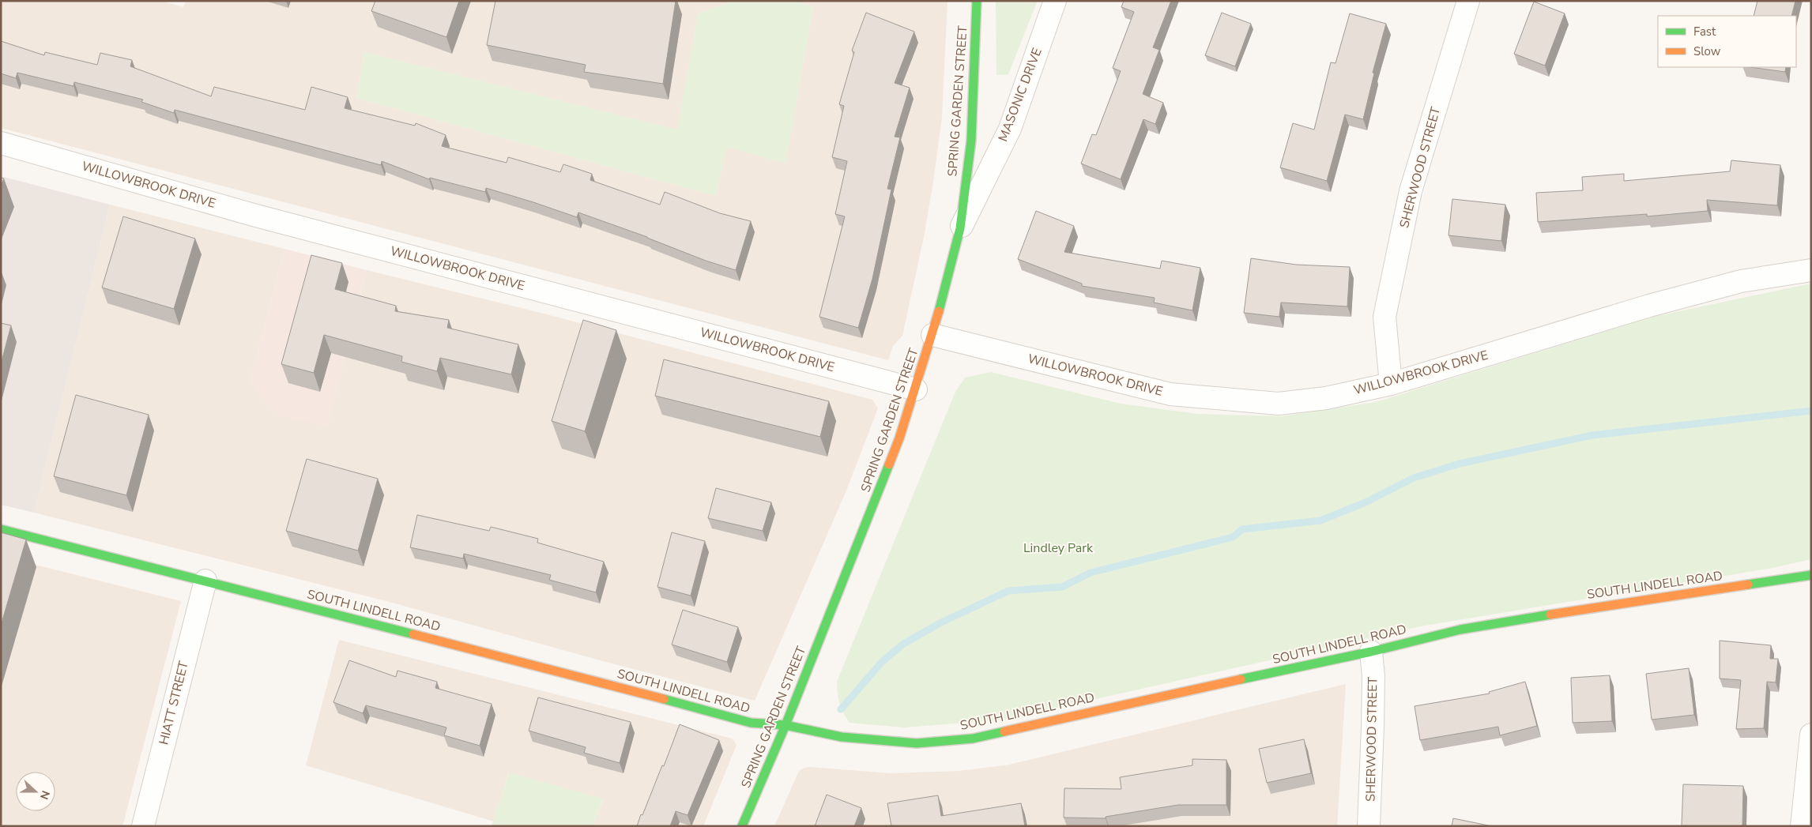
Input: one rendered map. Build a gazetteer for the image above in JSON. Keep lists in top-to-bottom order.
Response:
{
  "streets": {
    "street": [
      "MASONIC DRIVE",
      "SPRING GARDEN STREET",
      "SHERWOOD STREET",
      "WILLOWBROOK DRIVE",
      "SOUTH LINDELL ROAD",
      "HIATT STREET"
    ]
  },
  "crossings": [
    ["MASONIC DRIVE", "SPRING GARDEN STREET"],
    ["SPRING GARDEN STREET", "WILLOWBROOK DRIVE"],
    ["SPRING GARDEN STREET", "SOUTH LINDELL ROAD"],
    ["SHERWOOD STREET", "WILLOWBROOK DRIVE"],
    ["SHERWOOD STREET", "SOUTH LINDELL ROAD"],
    ["SOUTH LINDELL ROAD", "HIATT STREET"]
  ],
  "parks": ["Lindley Park"],
  "legend": ["Fast", "Slow"],
  "north": "right"
}
